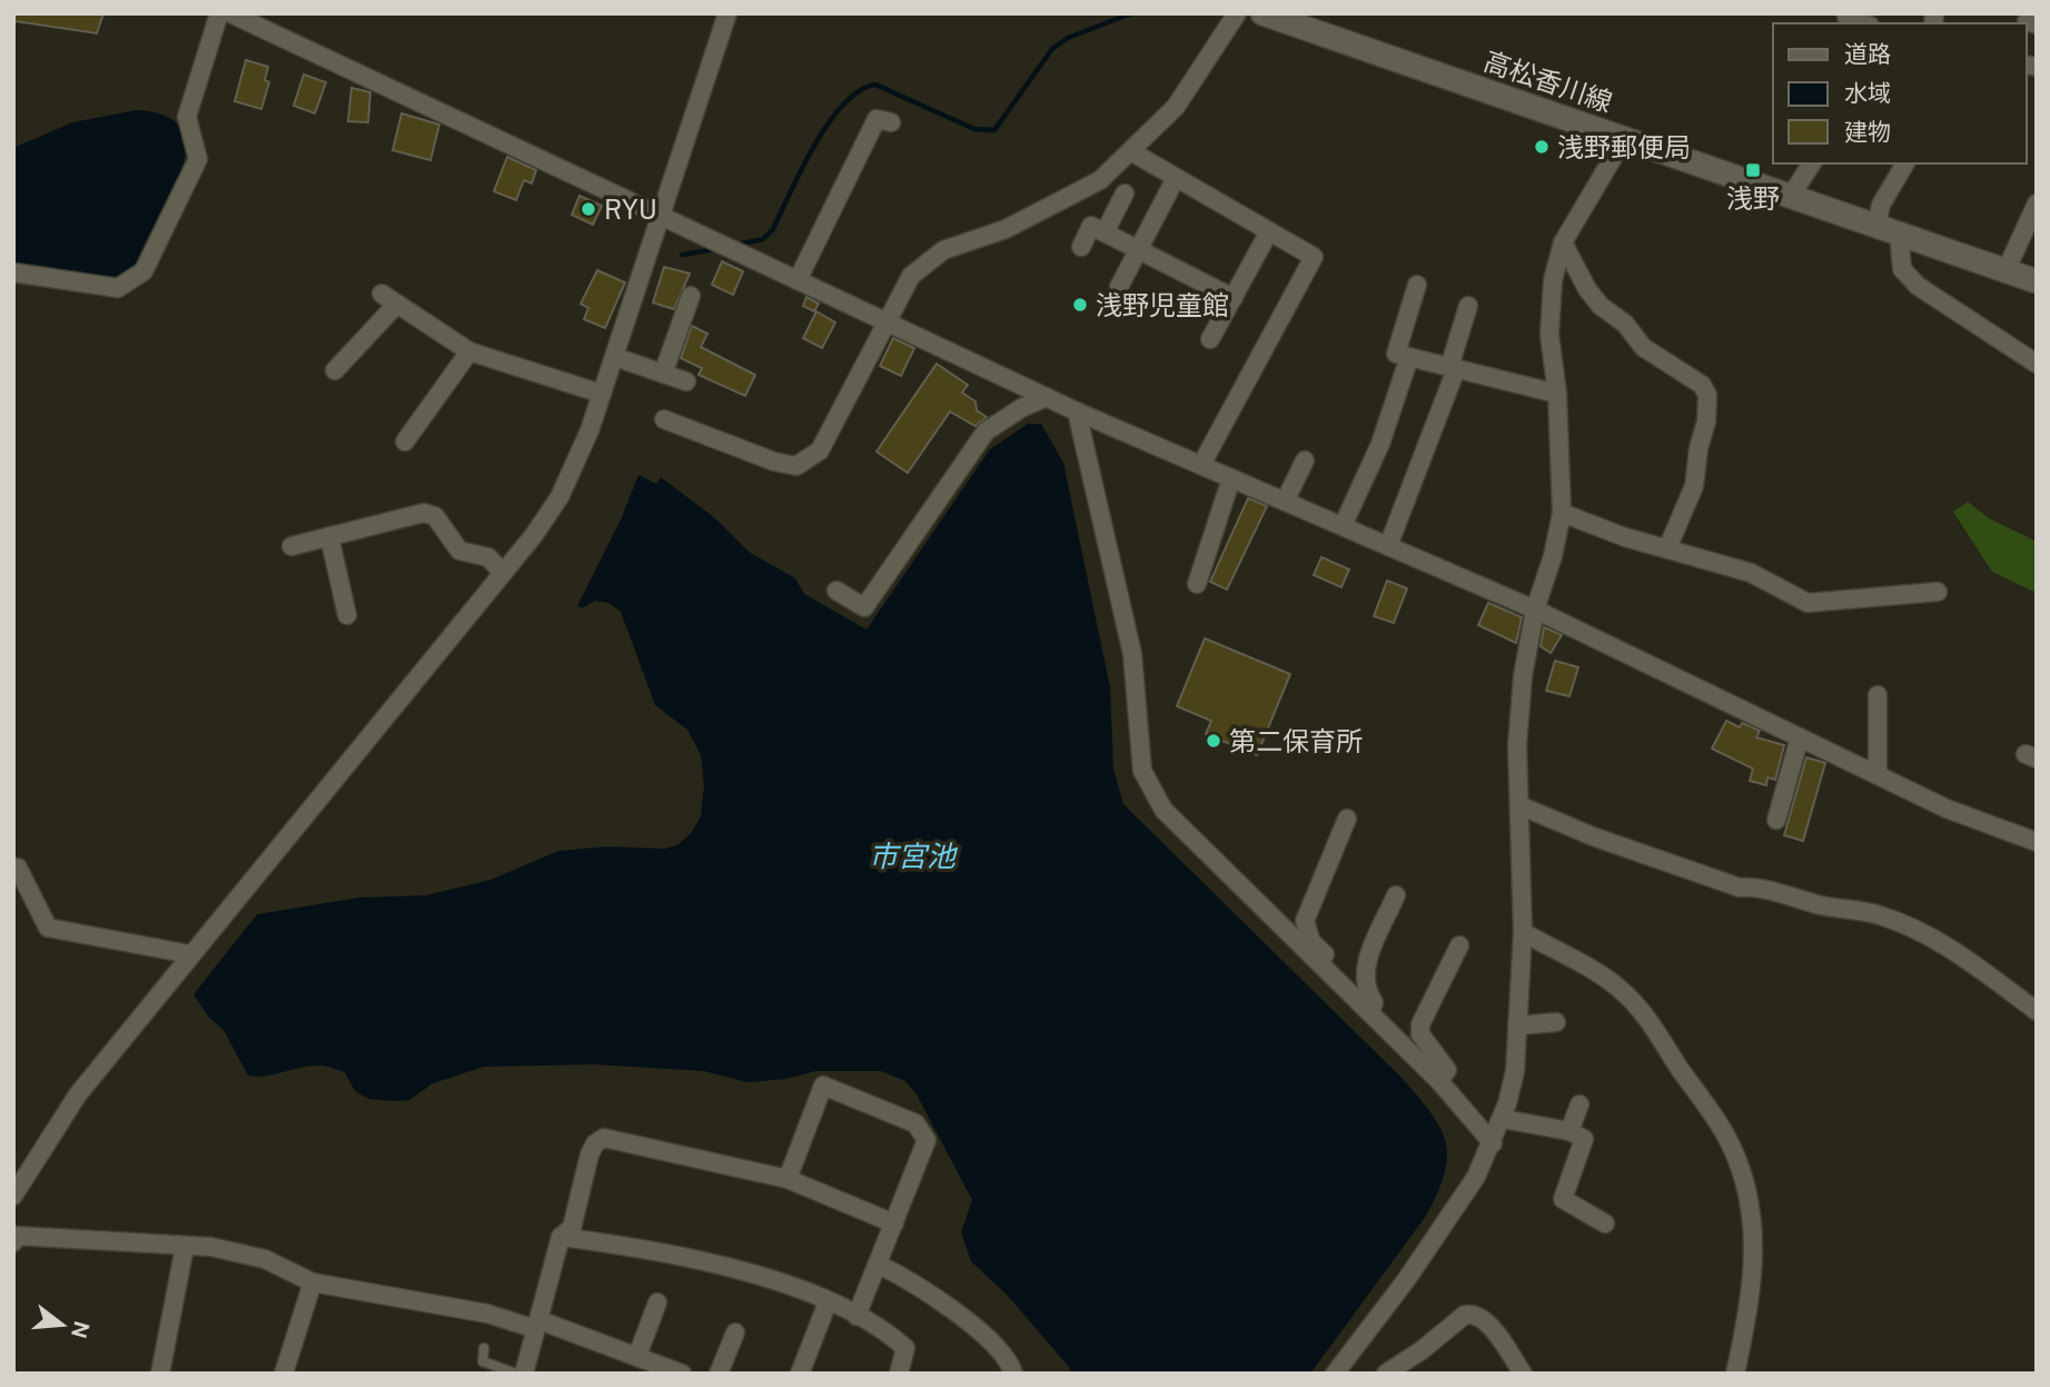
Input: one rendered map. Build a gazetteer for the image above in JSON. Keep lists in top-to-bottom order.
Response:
{
  "streets": {
    "main road": ["高松香川線"]
  },
  "water": ["市宮池"],
  "places": {
    "other": [
      "浅野郵便局",
      "RYU",
      "浅野児童館",
      "第二保育所"
    ],
    "transit": ["浅野"]
  },
  "legend": ["道路", "水域", "建物"],
  "north": "right"
}
